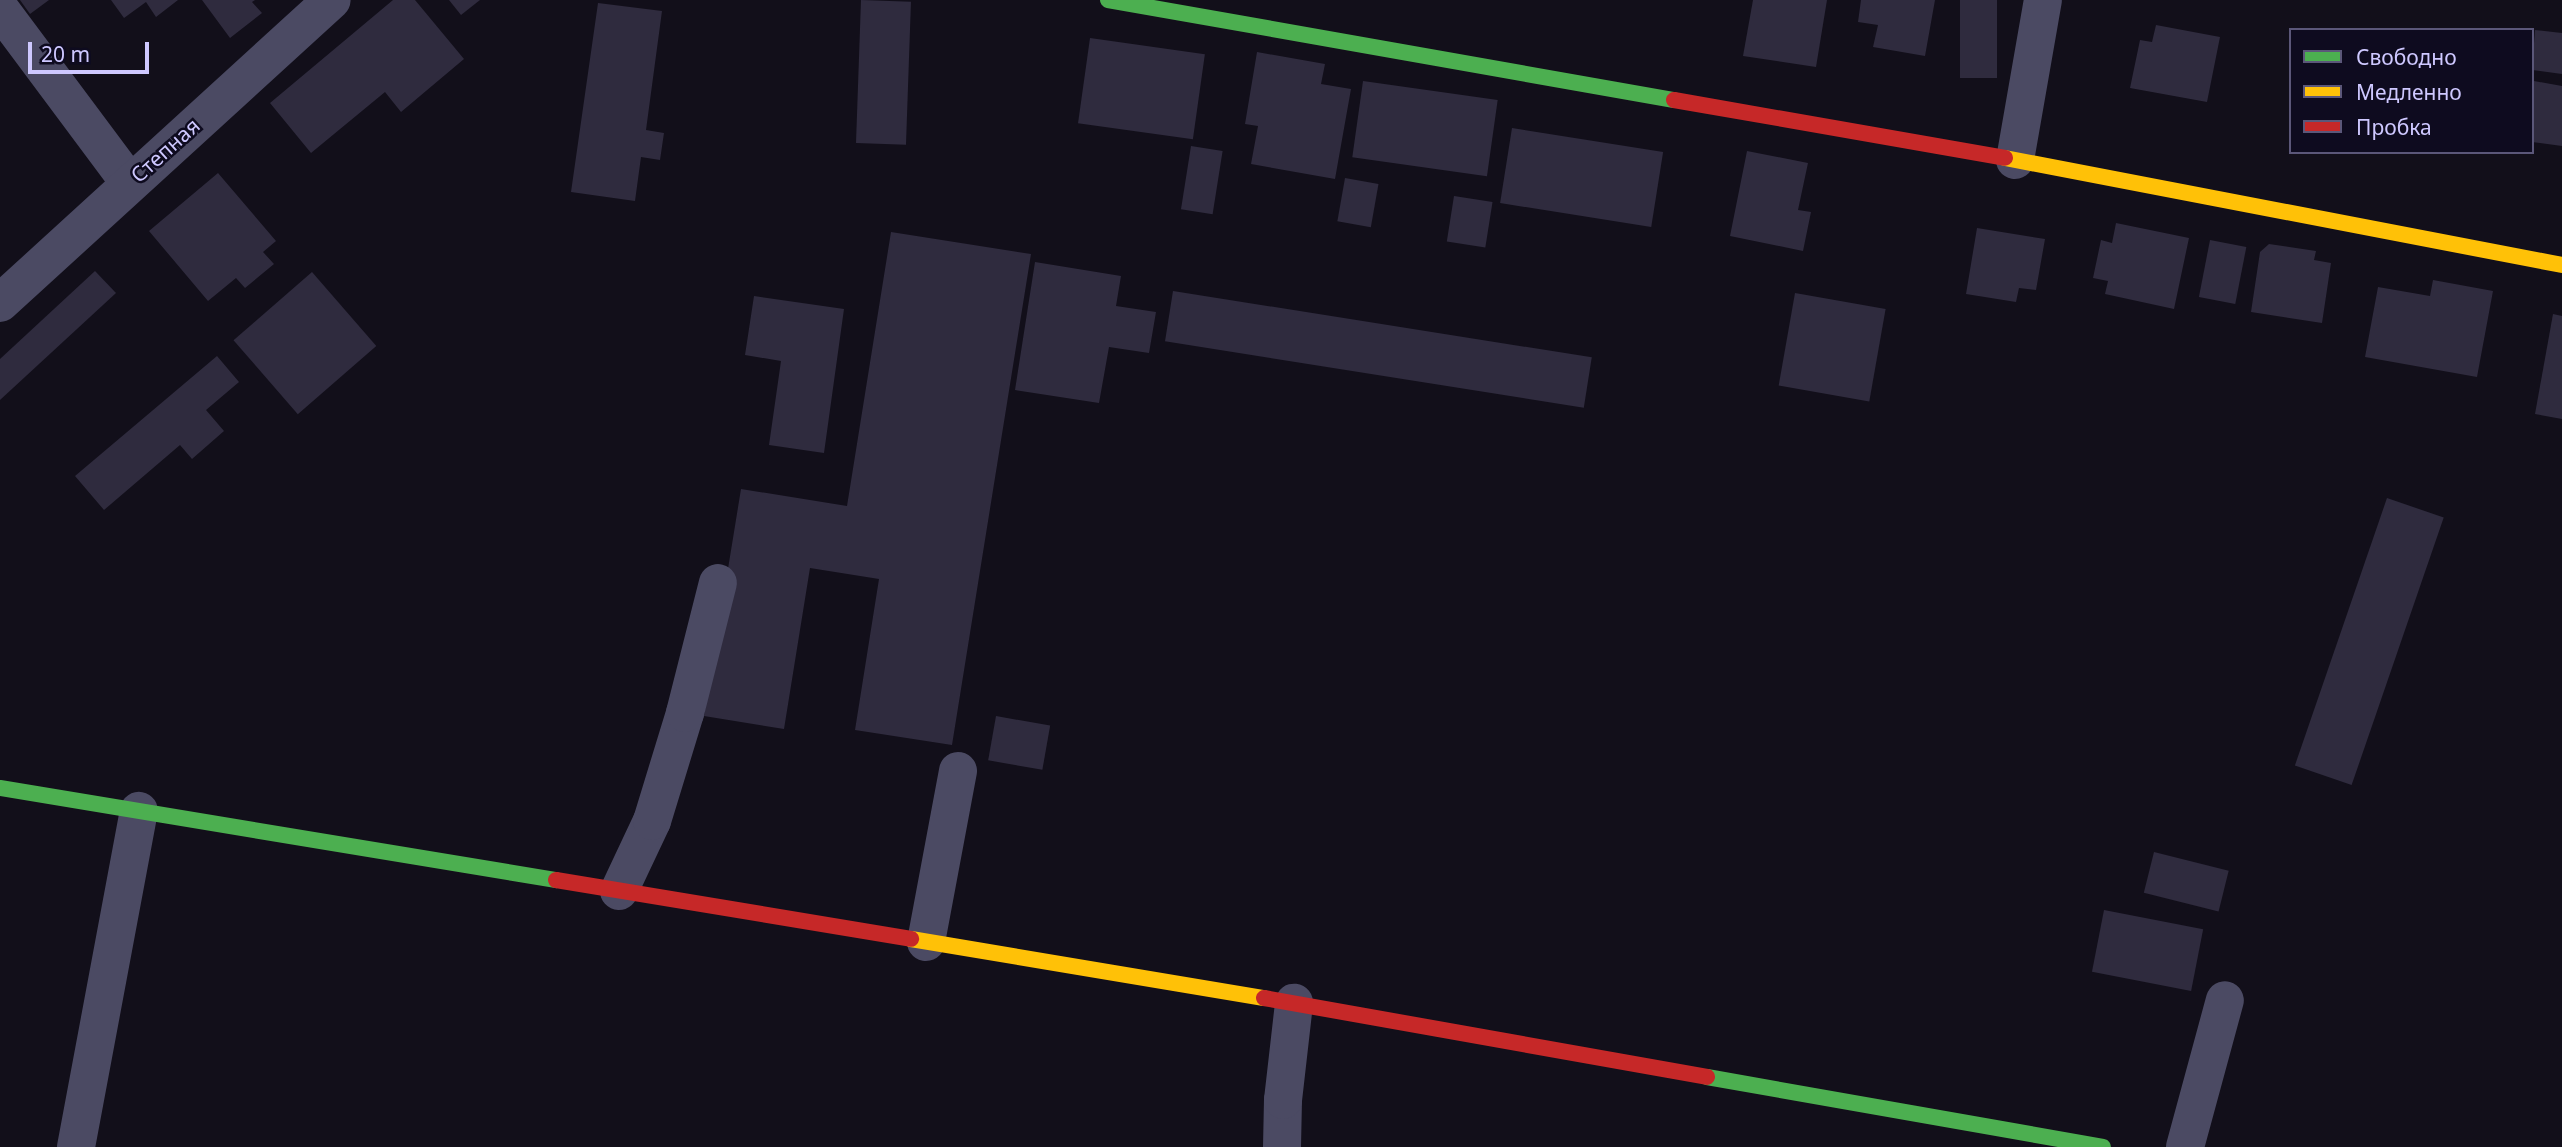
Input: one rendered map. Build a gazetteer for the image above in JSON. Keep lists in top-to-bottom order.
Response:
{
  "streets": {
    "street": ["Степная"]
  },
  "legend": ["Свободно", "Медленно", "Пробка"],
  "scale_bar": "20 m"
}
